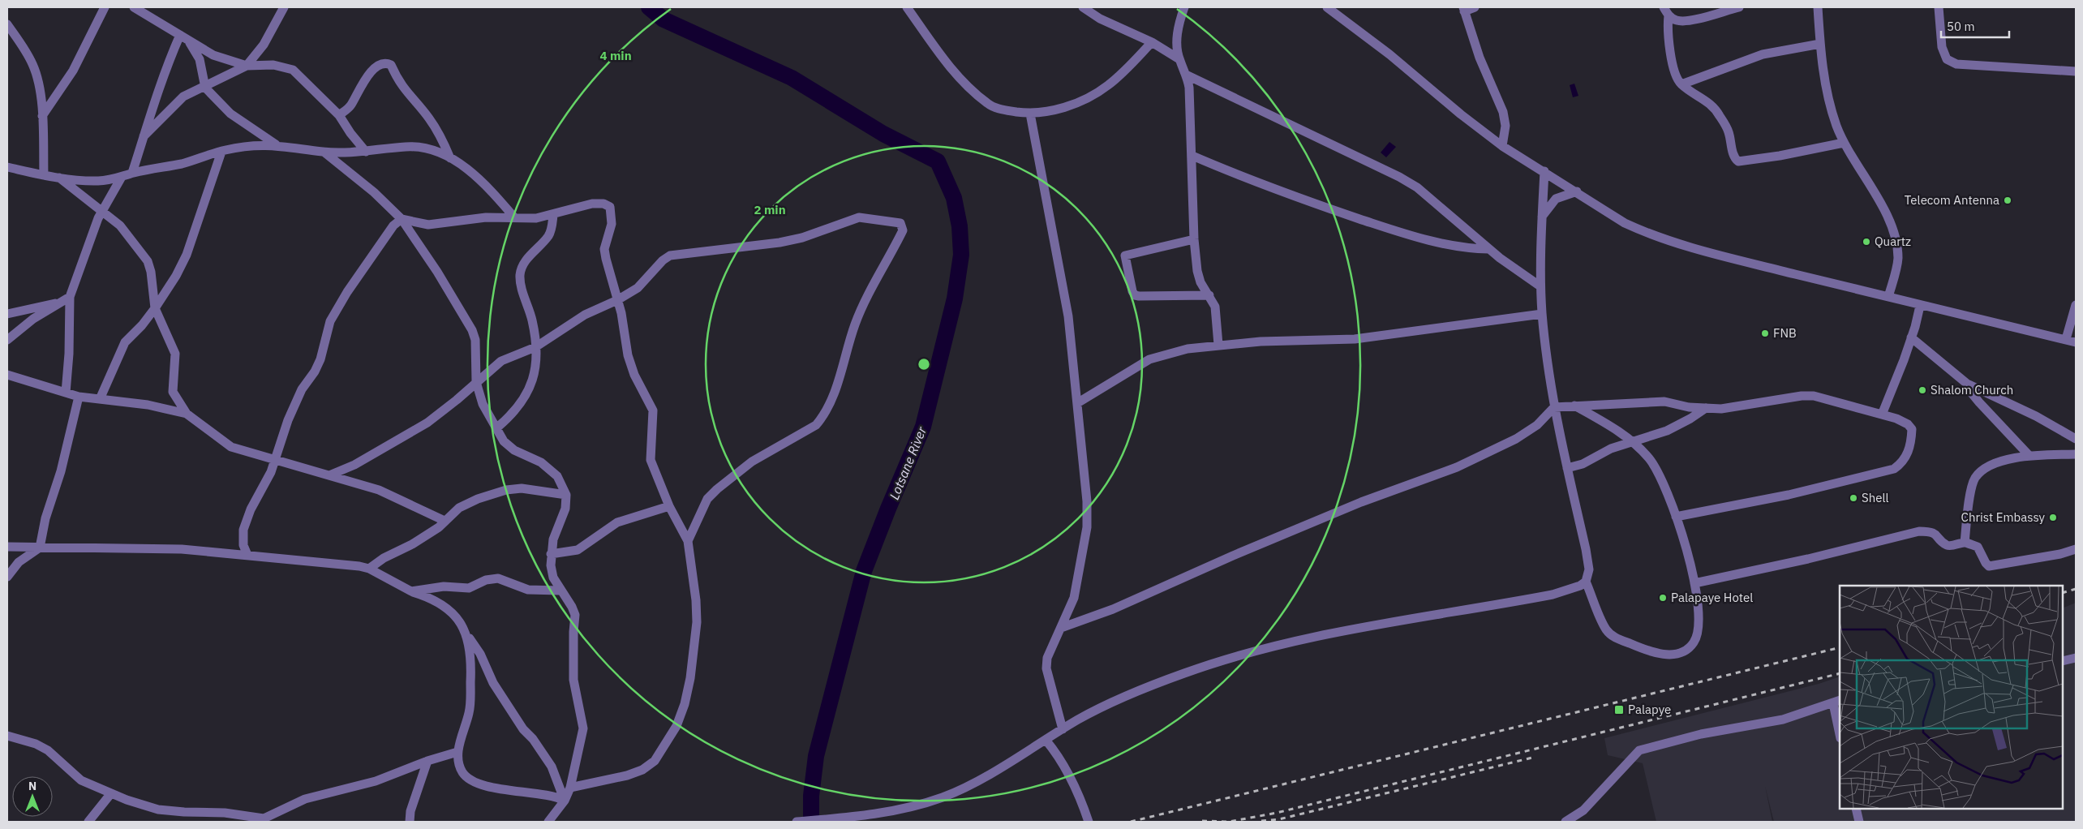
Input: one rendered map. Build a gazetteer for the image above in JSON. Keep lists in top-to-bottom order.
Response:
{
  "water": ["Lotsane River"],
  "places": {
    "other": [
      "Telecom Antenna",
      "Quartz",
      "FNB",
      "Shalom Church",
      "Shell",
      "Christ Embassy",
      "Palapaye Hotel"
    ],
    "transit": ["Palapye"]
  },
  "scale_bar": "50 m",
  "north": "top",
  "rings": ["4 min", "2 min"]
}
